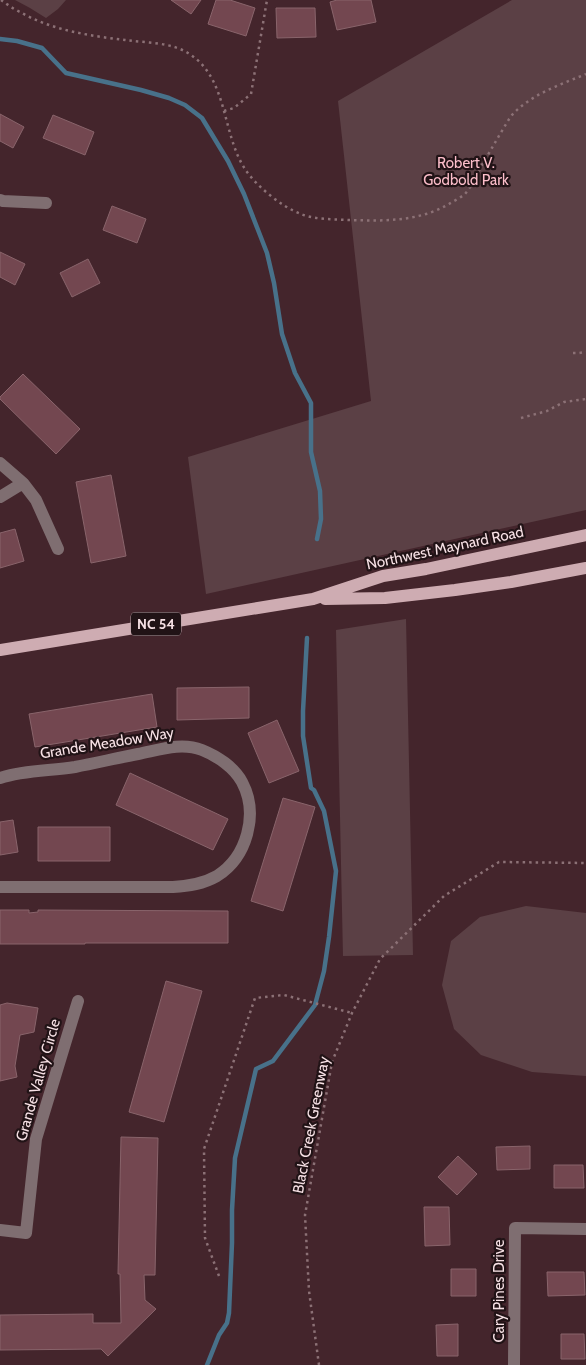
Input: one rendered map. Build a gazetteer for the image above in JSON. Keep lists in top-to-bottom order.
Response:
{
  "streets": {
    "main road": ["Northwest Maynard Road", "NC 54"],
    "street": ["Grande Meadow Way", "Grande Valley Circle", "Cary Pines Drive"],
    "path": ["Black Creek Greenway"]
  },
  "parks": ["Robert V. Godbold Park"]
}
